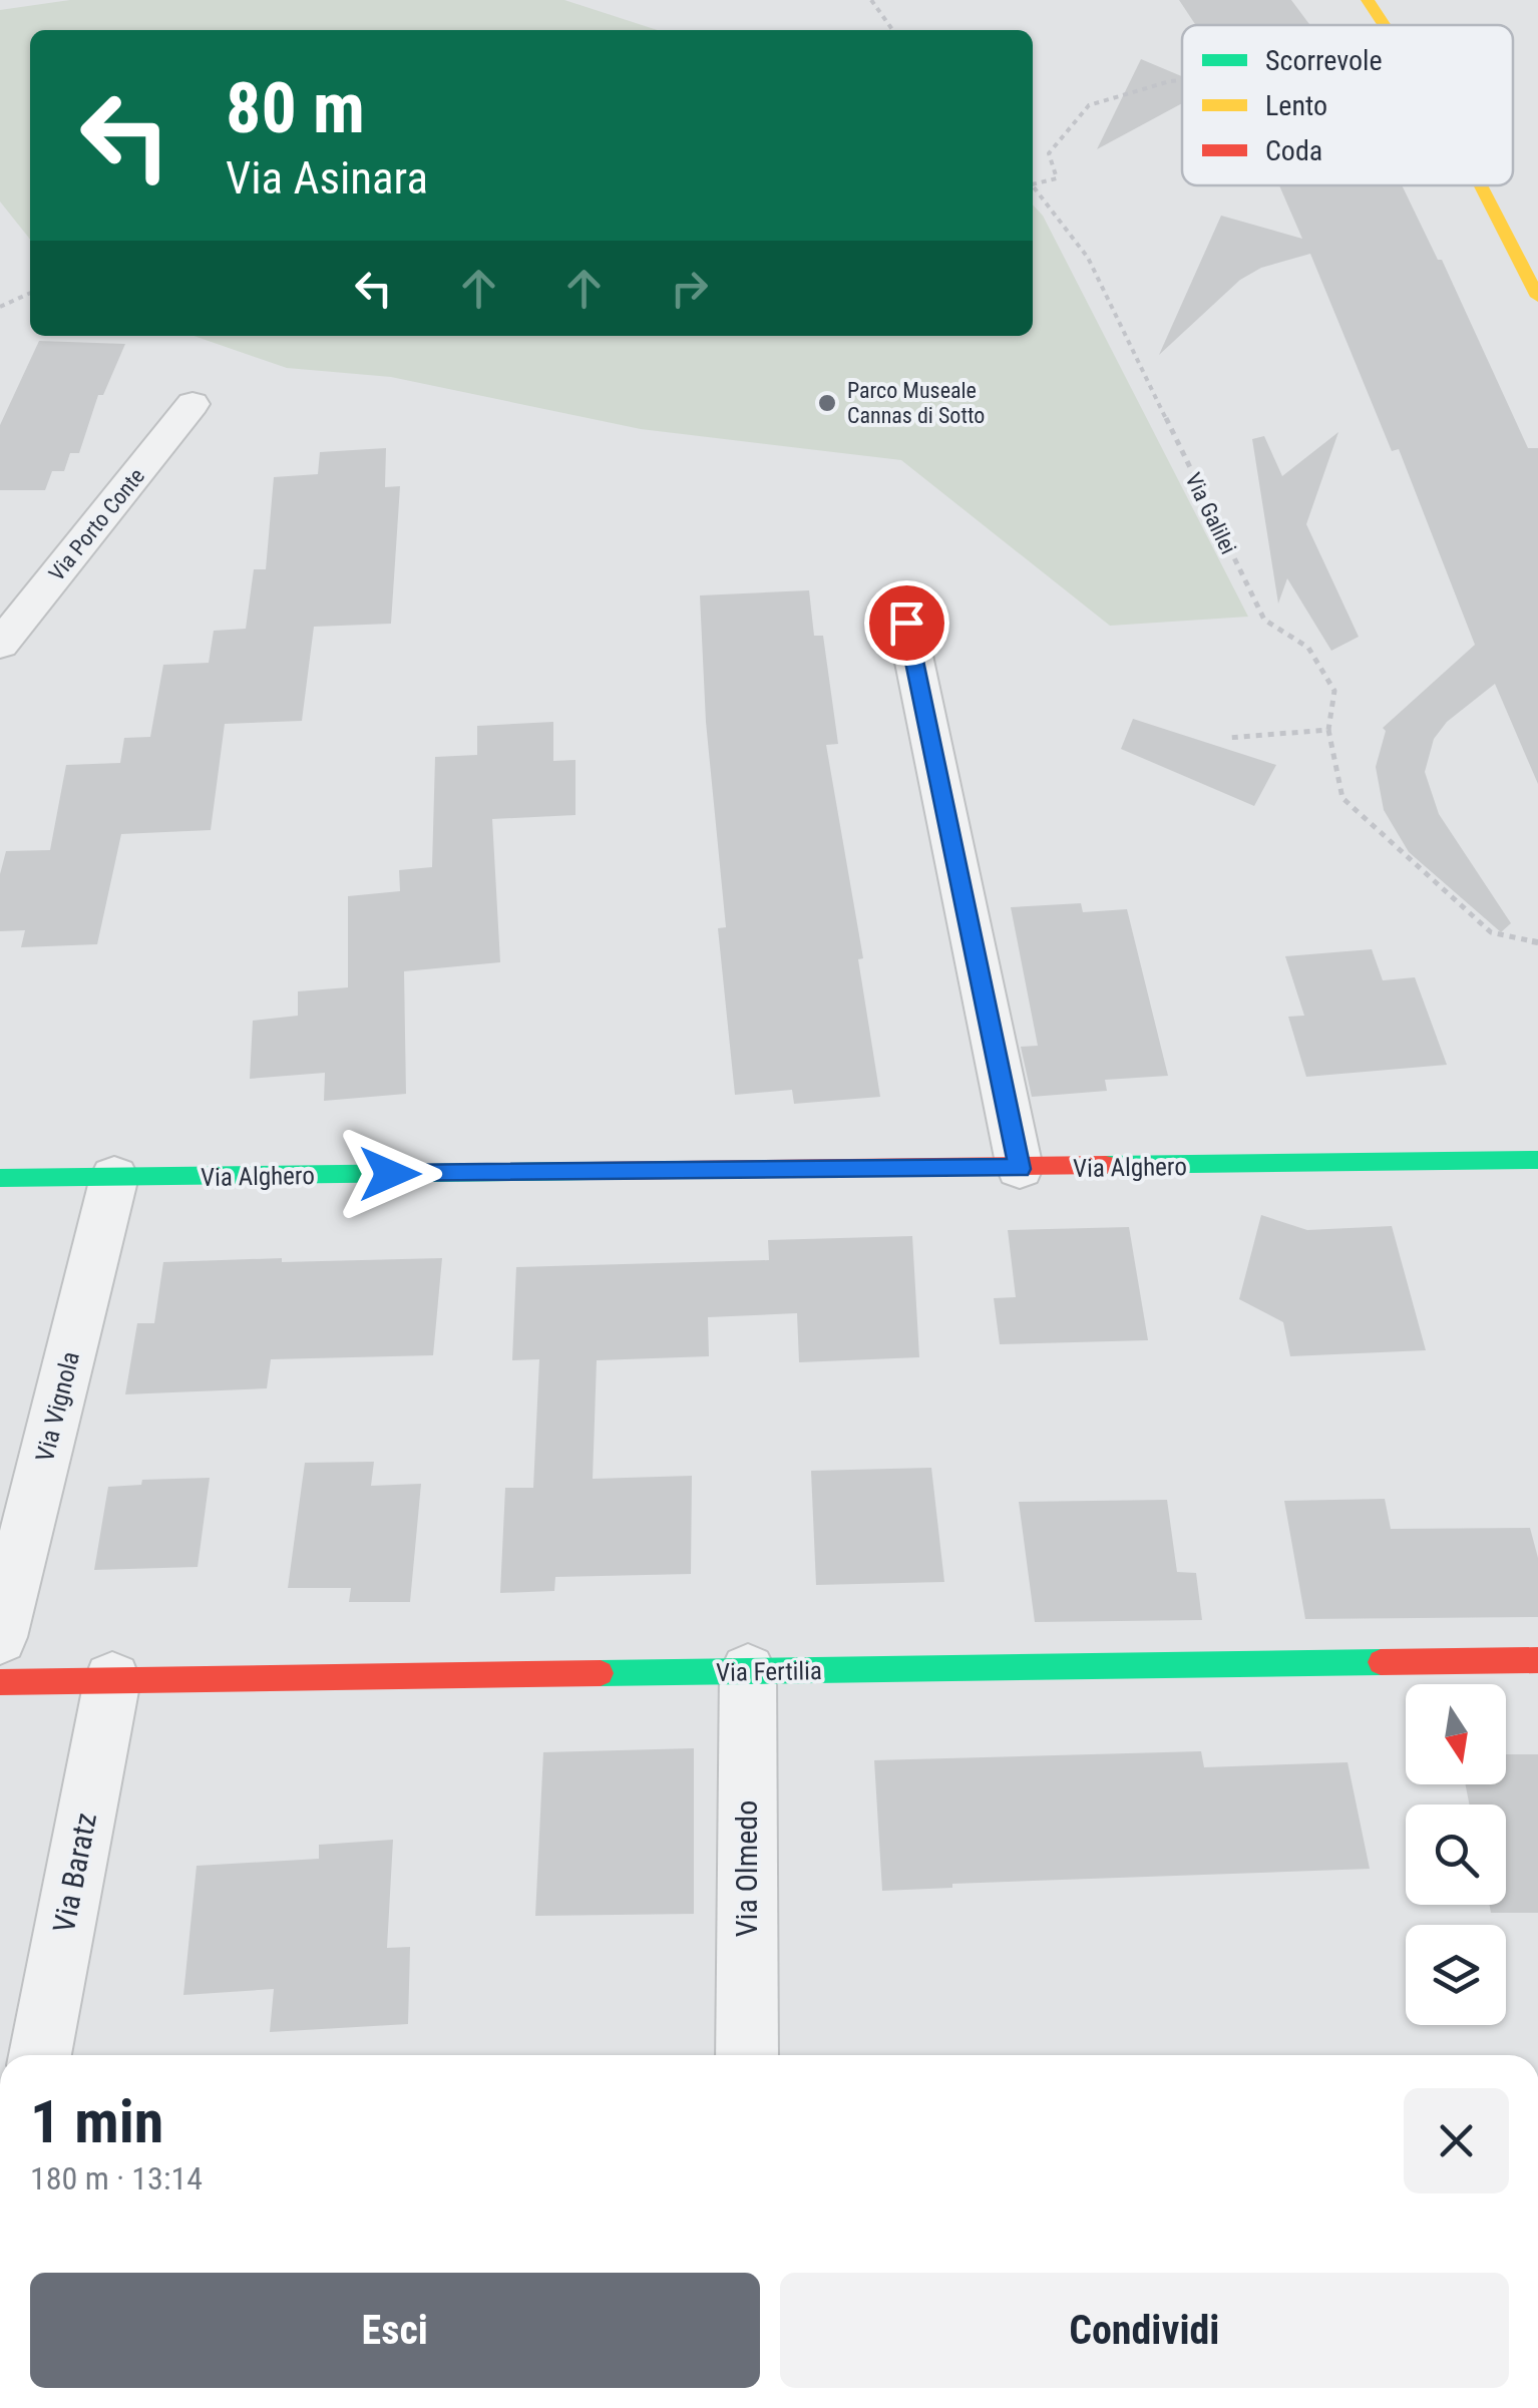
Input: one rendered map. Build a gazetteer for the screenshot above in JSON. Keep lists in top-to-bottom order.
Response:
{
  "streets": {
    "street": [
      "Via Porto Conte",
      "Via Alghero",
      "Via Vignola",
      "Via Fertilia",
      "Via Olmedo",
      "Via Baratz"
    ],
    "path": ["Via Galilei"]
  },
  "crossings": [
    ["Via Alghero", "Via Vignola"],
    ["Via Fertilia", "Via Olmedo"],
    ["Via Fertilia", "Via Baratz"]
  ],
  "places": ["Parco Museale Cannas di Sotto"],
  "legend": ["Scorrevole", "Lento", "Coda"],
  "north": "bottom",
  "page": {
    "turn": ["80 m", "Via Asinara"],
    "heading": ["1 min", "180 m · 13:14"],
    "buttons": ["Esci", "Condividi"]
  }
}
